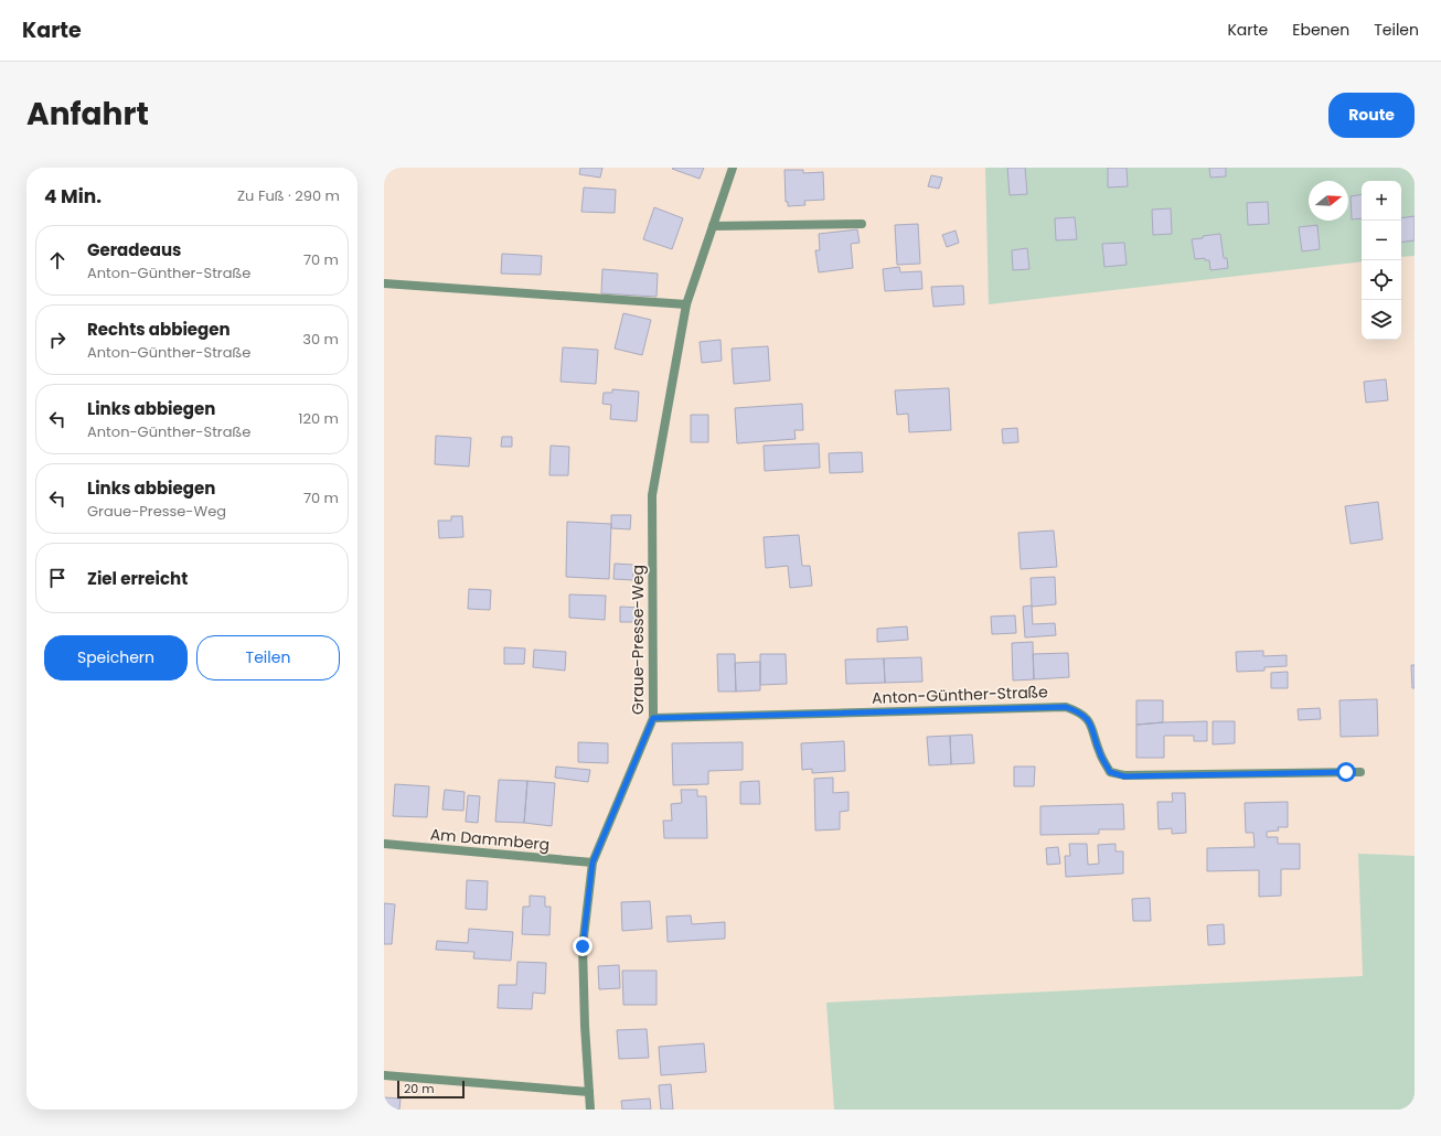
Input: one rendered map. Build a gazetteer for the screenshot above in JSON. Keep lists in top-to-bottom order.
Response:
{
  "streets": {
    "street": ["Graue-Presse-Weg", "Anton-Günther-Straße", "Am Dammberg"]
  },
  "crossings": [
    ["Graue-Presse-Weg", "Anton-Günther-Straße"],
    ["Graue-Presse-Weg", "Am Dammberg"]
  ],
  "scale_bar": "20 m",
  "north": "right",
  "page": {
    "header": "Karte",
    "nav": ["Karte", "Ebenen", "Teilen"],
    "title": "Anfahrt",
    "buttons": [
      "Route",
      ["Speichern", "Teilen"]
    ],
    "heading": ["4 Min.", "Zu Fuß · 290 m"],
    "map_buttons": ["+", "−"],
    "list": [
      ["Geradeaus", "Anton-Günther-Straße", "70 m"],
      ["Rechts abbiegen", "Anton-Günther-Straße", "30 m"],
      ["Links abbiegen", "Anton-Günther-Straße", "120 m"],
      ["Links abbiegen", "Graue-Presse-Weg", "70 m"],
      "Ziel erreicht"
    ],
    "scale": "20 m"
  }
}
